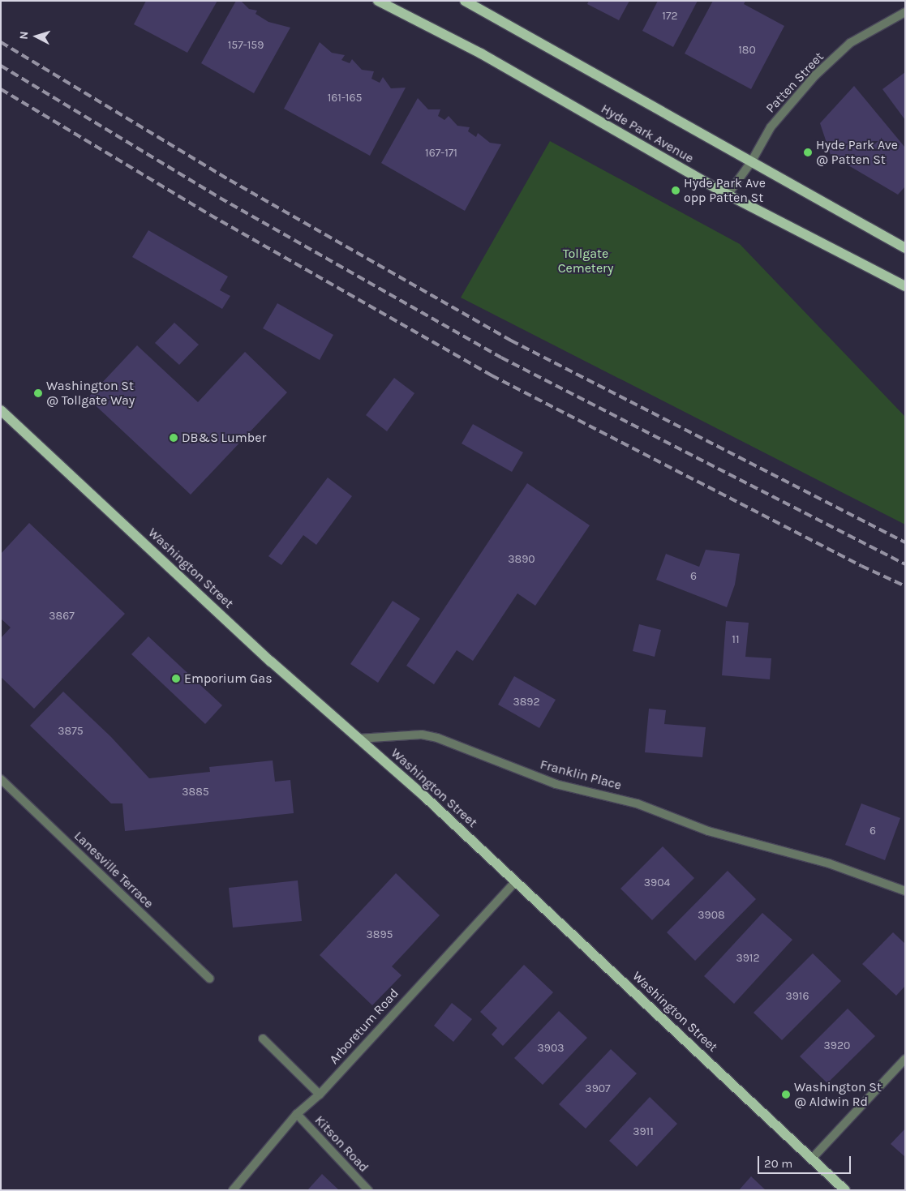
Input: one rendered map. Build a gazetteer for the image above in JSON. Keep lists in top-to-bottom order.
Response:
{
  "streets": {
    "main road": ["Hyde Park Avenue", "Washington Street"],
    "street": [
      "Patten Street",
      "Franklin Place",
      "Lanesville Terrace",
      "Arboretum Road",
      "Kitson Road"
    ]
  },
  "crossings": [
    ["Patten Street", "Hyde Park Avenue"],
    ["Washington Street", "Franklin Place"],
    ["Washington Street", "Arboretum Road"],
    ["Arboretum Road", "Kitson Road"]
  ],
  "parks": ["Tollgate Cemetery"],
  "places": [
    "Hyde Park Ave @ Patten St",
    "Hyde Park Ave opp Patten St",
    "Washington St @ Tollgate Way",
    "DB&S Lumber",
    "Emporium Gas",
    "Washington St @ Aldwin Rd"
  ],
  "house_numbers": [
    "172",
    "157-159",
    "180",
    "161-165",
    "167-171",
    "3890",
    "6",
    "3867",
    "11",
    "3892",
    "3875",
    "3885",
    "6",
    "3904",
    "3908",
    "3895",
    "3912",
    "3916",
    "3920",
    "3903",
    "3907",
    "3911"
  ],
  "scale_bar": "20 m",
  "north": "left"
}
